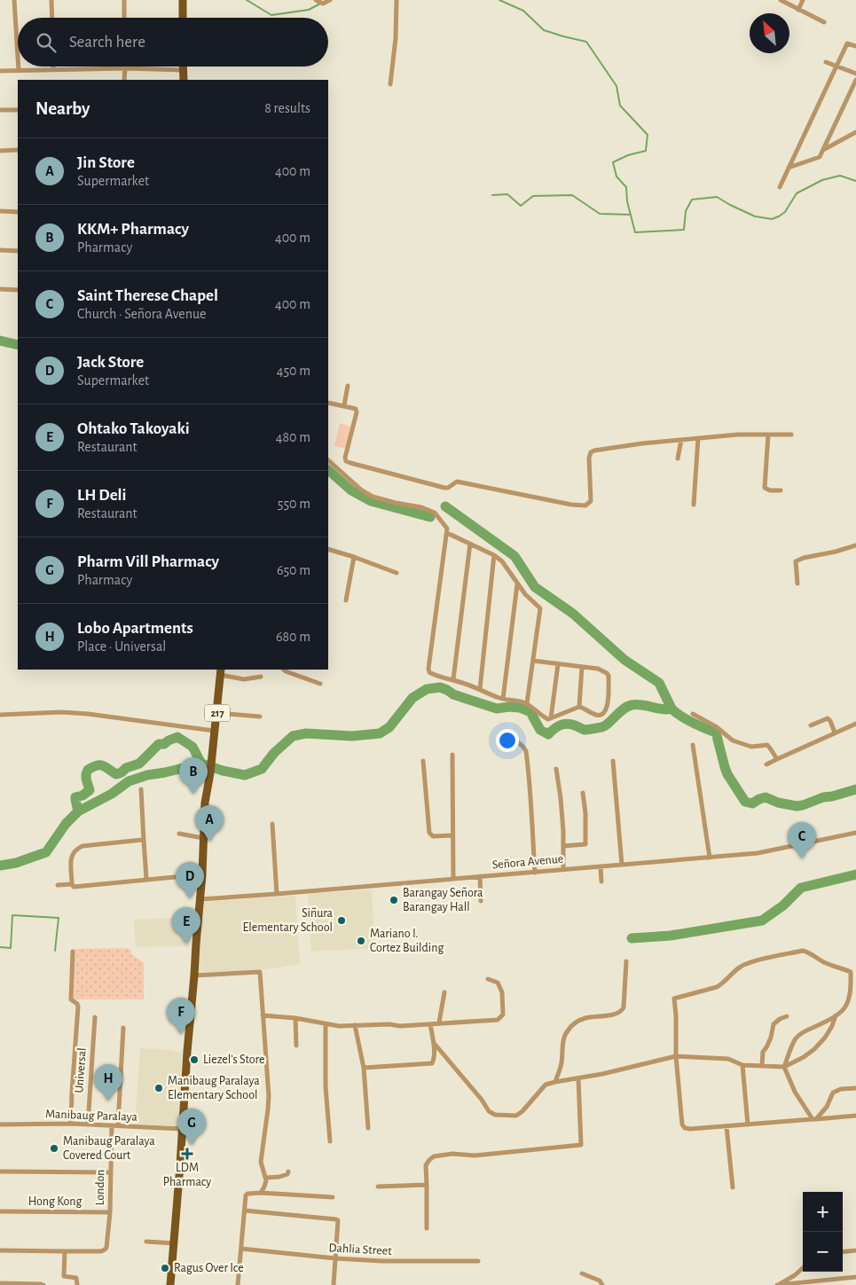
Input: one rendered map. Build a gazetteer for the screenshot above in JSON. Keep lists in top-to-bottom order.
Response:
{
  "streets": {
    "main road": ["217"],
    "street": [
      "Señora Avenue",
      "Universal",
      "Manibaug Paralaya",
      "London",
      "Hong Kong",
      "Dahlia Street"
    ]
  },
  "crossings": [
    ["217", "Señora Avenue"],
    ["217", "Manibaug Paralaya"],
    ["Universal", "Manibaug Paralaya"],
    ["Manibaug Paralaya", "London"],
    ["London", "Hong Kong"]
  ],
  "places": {
    "other": [
      "Barangay Señora Barangay Hall",
      "Siñura Elementary School",
      "Mariano I. Cortez Building",
      "Liezel's Store",
      "Manibaug Paralaya Elementary School",
      "Manibaug Paralaya Covered Court",
      "Ragus Over Ice"
    ],
    "health": ["LDM Pharmacy"]
  },
  "north": "top left",
  "page": {
    "search": "Search here",
    "heading": ["Nearby", "8 results"],
    "list": [
      {
        "mark": "A",
        "name": "Jin Store",
        "note": "Supermarket",
        "value": "400 m"
      },
      {
        "mark": "B",
        "name": "KKM+ Pharmacy",
        "note": "Pharmacy",
        "value": "400 m"
      },
      {
        "mark": "C",
        "name": "Saint Therese Chapel",
        "note": "Church · Señora Avenue",
        "value": "400 m"
      },
      {
        "mark": "D",
        "name": "Jack Store",
        "note": "Supermarket",
        "value": "450 m"
      },
      {
        "mark": "E",
        "name": "Ohtako Takoyaki",
        "note": "Restaurant",
        "value": "480 m"
      },
      {
        "mark": "F",
        "name": "LH Deli",
        "note": "Restaurant",
        "value": "550 m"
      },
      {
        "mark": "G",
        "name": "Pharm Vill Pharmacy",
        "note": "Pharmacy",
        "value": "650 m"
      },
      {
        "mark": "H",
        "name": "Lobo Apartments",
        "note": "Place · Universal",
        "value": "680 m"
      }
    ],
    "pins": [
      "B",
      "A",
      "C",
      "D",
      "E",
      "F",
      "H",
      "G"
    ],
    "map_buttons": ["+", "−"]
  }
}
